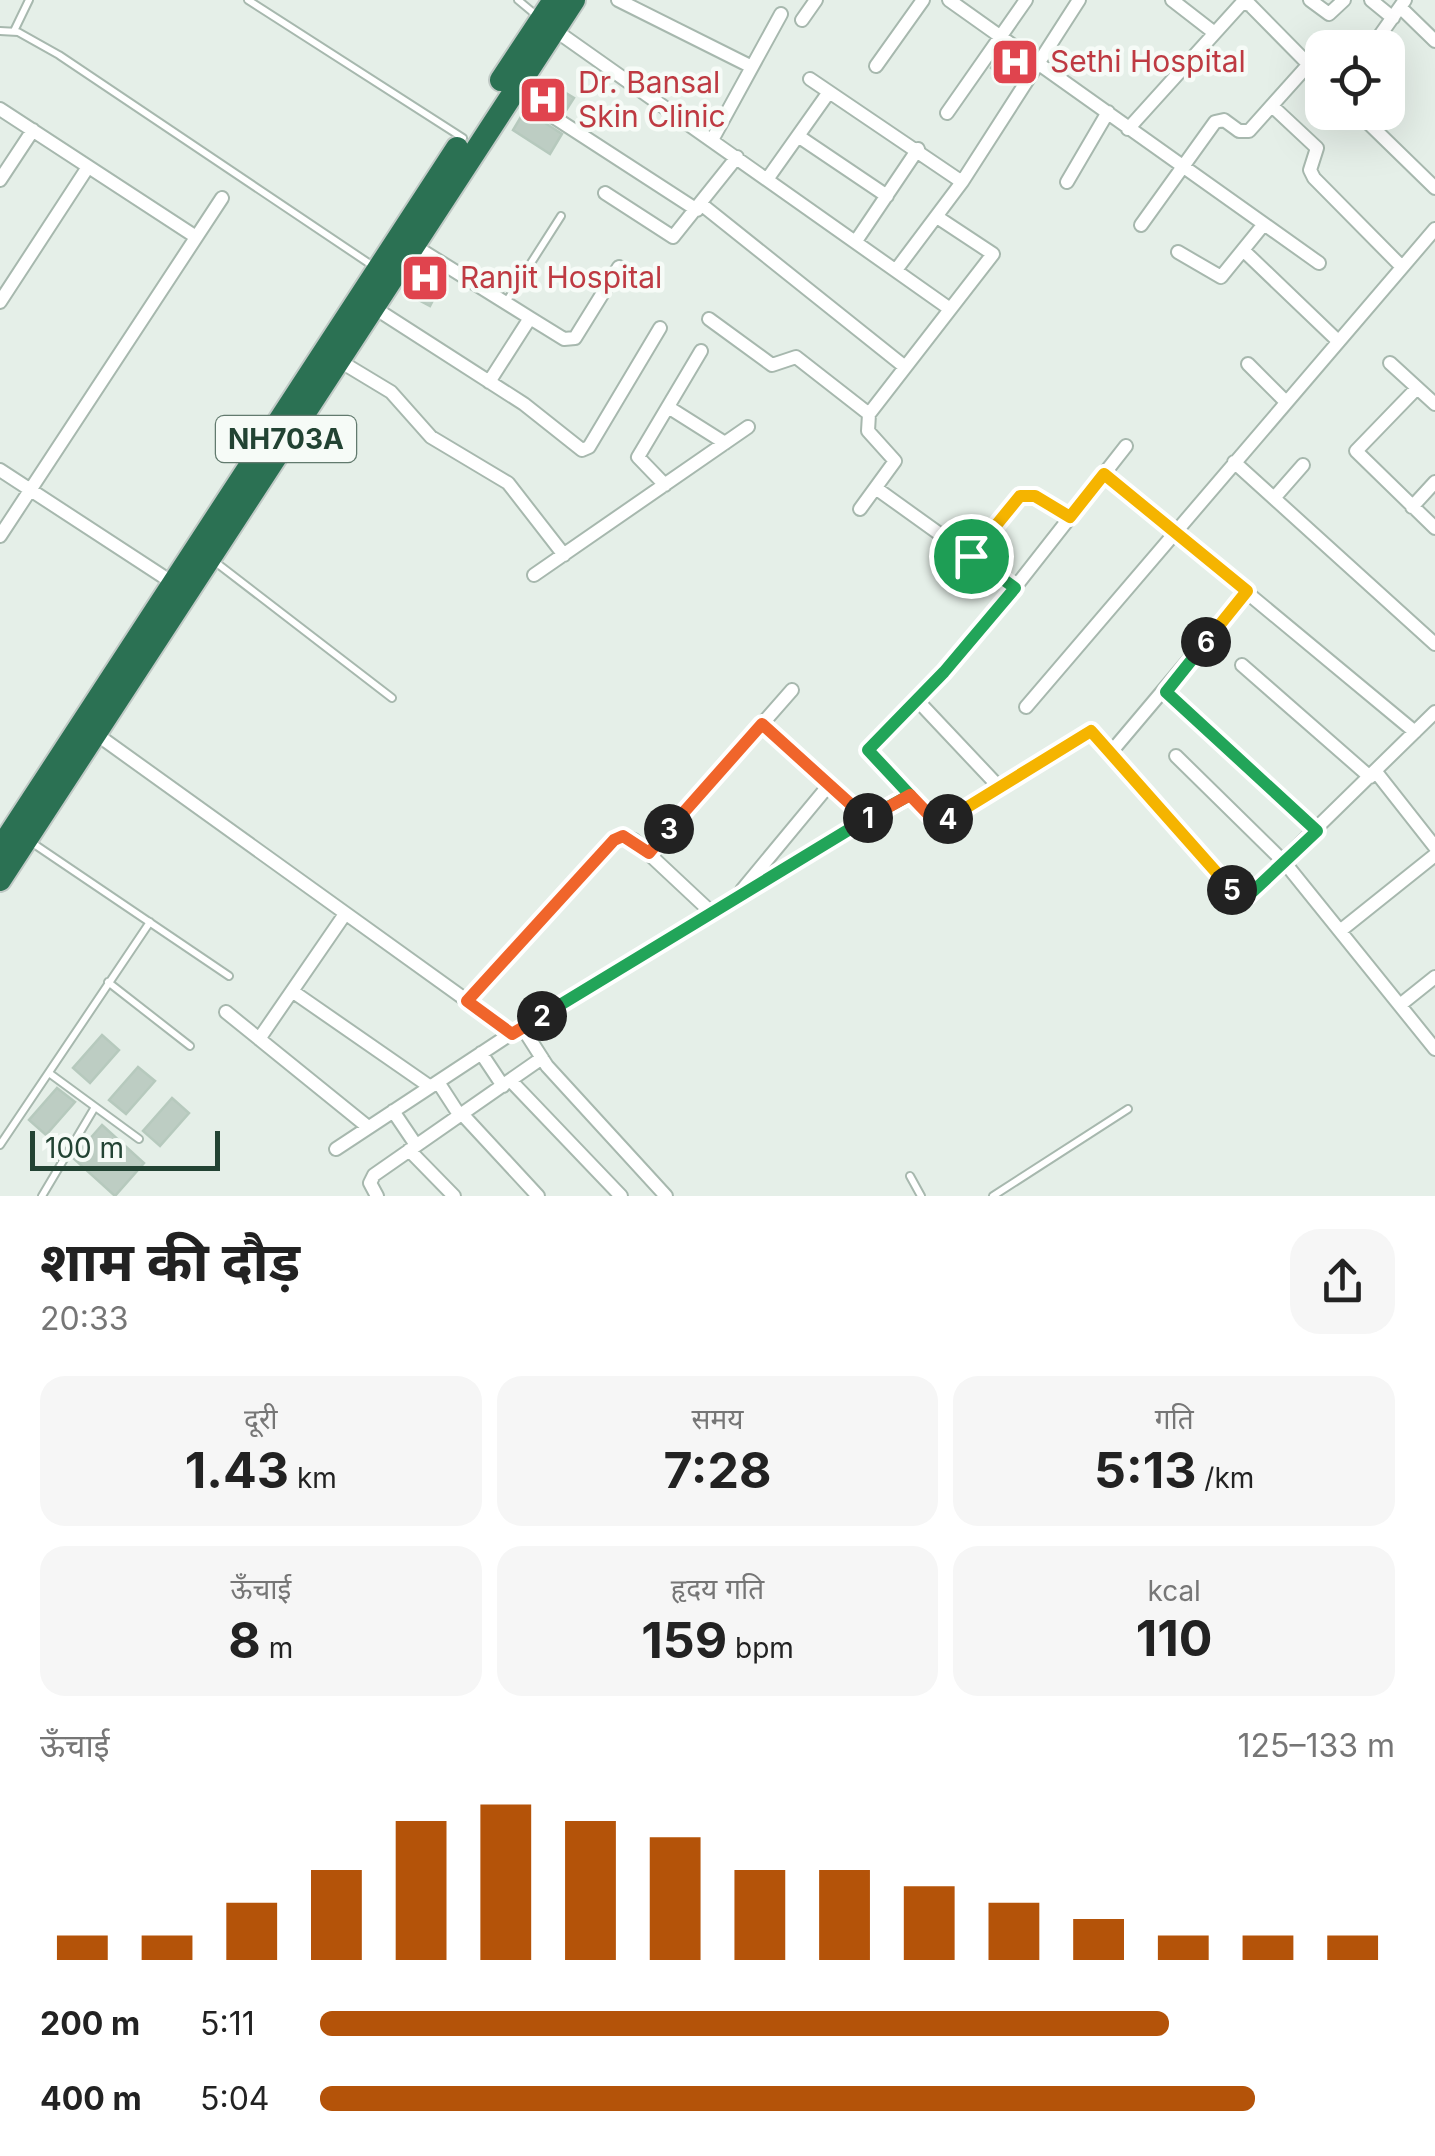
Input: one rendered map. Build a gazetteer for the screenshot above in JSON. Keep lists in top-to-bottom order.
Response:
{
  "streets": {
    "highway": ["NH703A"]
  },
  "places": {
    "hospital": ["Sethi Hospital", "Dr. Bansal Skin Clinic", "Ranjit Hospital"]
  },
  "scale_bar": "100 m",
  "page": {
    "pins": [
      "6",
      "1",
      "4",
      "3",
      "5",
      "2"
    ],
    "scale": "100 m",
    "heading": ["शाम की दौड़", "20:33"],
    "stats": [
      ["दूरी", "1.43 km"],
      ["समय", "7:28"],
      ["गति", "5:13 /km"],
      ["ऊँचाई", "8 m"],
      ["हृदय गति", "159 bpm"],
      ["kcal", "110"]
    ],
    "chart": ["ऊँचाई", "125–133 m"],
    "list": [
      {
        "name": "200 m",
        "note": "5:11"
      },
      {
        "name": "400 m",
        "note": "5:04"
      }
    ]
  }
}
